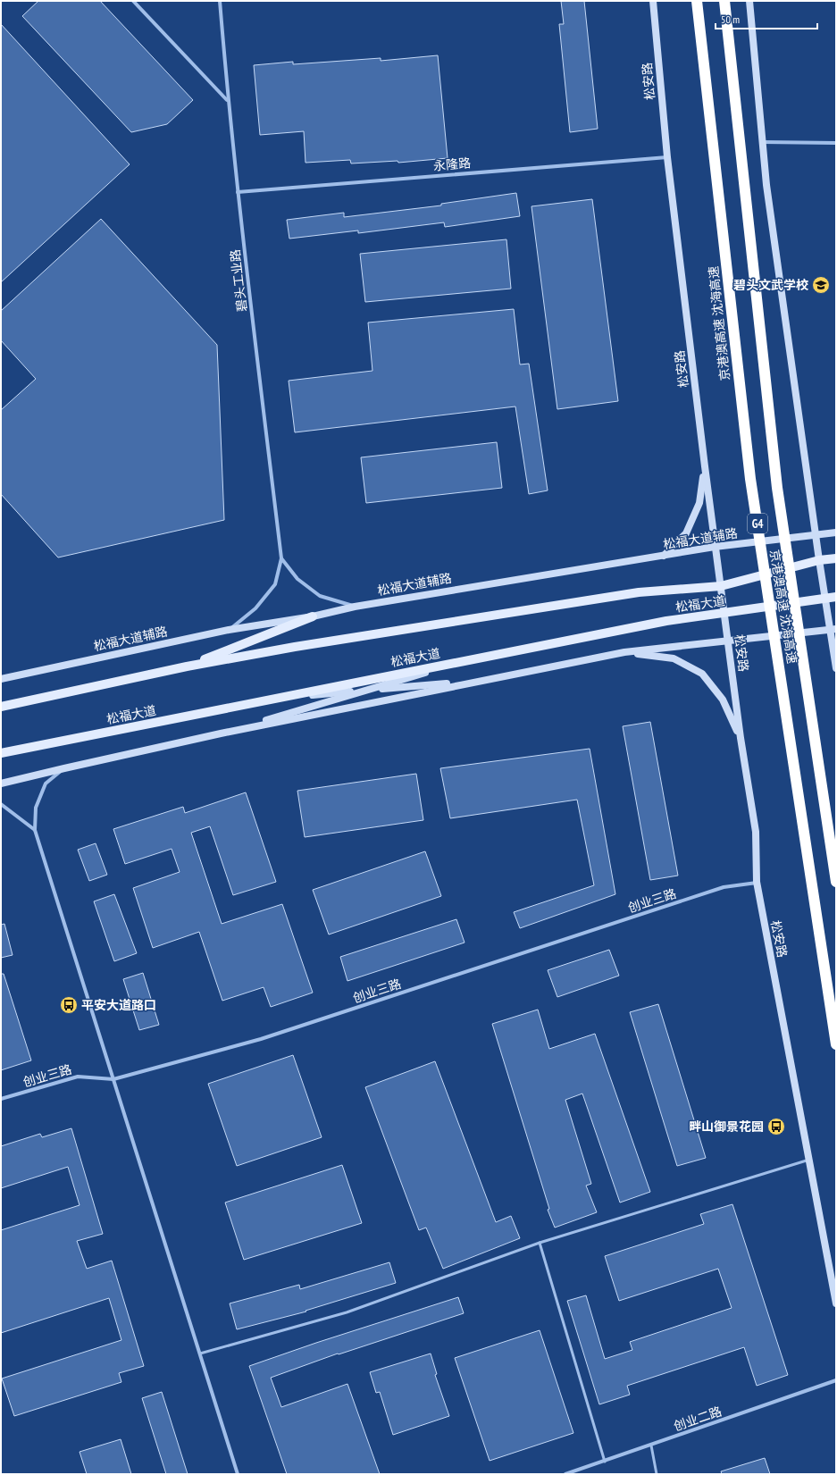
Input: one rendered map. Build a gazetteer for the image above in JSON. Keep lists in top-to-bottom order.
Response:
{
  "streets": {
    "highway": ["京港澳高速 沈海高速", "G4"],
    "main road": ["松安路", "松福大道辅路", "松福大道"],
    "street": [
      "永隆路",
      "碧头工业路",
      "创业三路",
      "创业二路"
    ]
  },
  "crossings": [
    ["松安路", "永隆路"],
    ["松安路", "松福大道辅路"],
    ["松安路", "松福大道"],
    ["松安路", "创业三路"],
    ["永隆路", "碧头工业路"]
  ],
  "places": {
    "school or university": ["碧头文武学校"],
    "bus stop": ["平安大道路口", "畔山御景花园"]
  },
  "scale_bar": "50 m"
}
